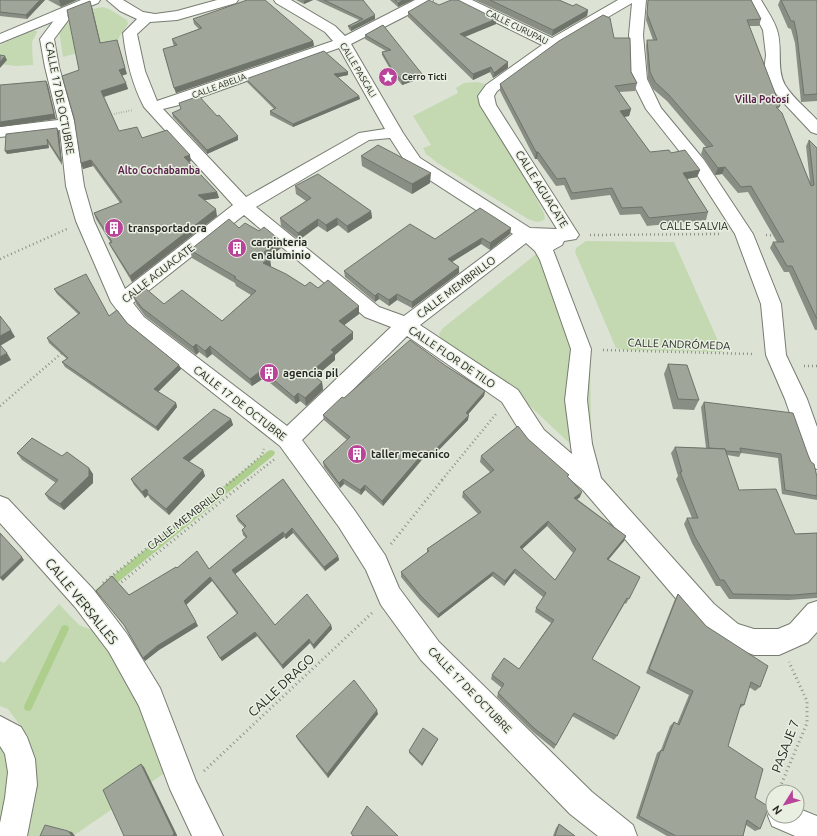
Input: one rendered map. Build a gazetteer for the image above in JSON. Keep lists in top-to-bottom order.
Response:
{
  "streets": {
    "street": [
      "CALLE CURUPAU",
      "CALLE PASCALI",
      "CALLE ABELIA",
      "CALLE 17 DE OCTUBRE",
      "CALLE AGUACATE",
      "CALLE MEMBRILLO",
      "CALLE FLOR DE TILO",
      "CALLE VERSALLES"
    ],
    "path": [
      "CALLE SALVIA",
      "CALLE ANDRÓMEDA",
      "CALLE DRAGO",
      "PASAJE 7"
    ]
  },
  "crossings": [
    ["CALLE CURUPAU", "CALLE AGUACATE"],
    ["CALLE PASCALI", "CALLE ABELIA"],
    ["CALLE PASCALI", "CALLE AGUACATE"],
    ["CALLE PASCALI", "CALLE MEMBRILLO"],
    ["CALLE ABELIA", "CALLE FLOR DE TILO"],
    ["CALLE 17 DE OCTUBRE", "CALLE AGUACATE"],
    ["CALLE 17 DE OCTUBRE", "CALLE MEMBRILLO"],
    ["CALLE 17 DE OCTUBRE", "CALLE DRAGO"],
    ["CALLE AGUACATE", "CALLE SALVIA"],
    ["CALLE AGUACATE", "CALLE FLOR DE TILO"],
    ["CALLE MEMBRILLO", "CALLE FLOR DE TILO"],
    ["CALLE MEMBRILLO", "CALLE VERSALLES"],
    ["CALLE FLOR DE TILO", "PASAJE 7"],
    ["CALLE VERSALLES", "CALLE DRAGO"]
  ],
  "districts": ["Villa Potosí", "Alto Cochabamba"],
  "places": {
    "place": ["Cerro Ticti"],
    "building": [
      "transportadora",
      "carpinteria en aluminio",
      "agencia pil",
      "taller mecanico"
    ]
  },
  "north": "bottom left"
}
